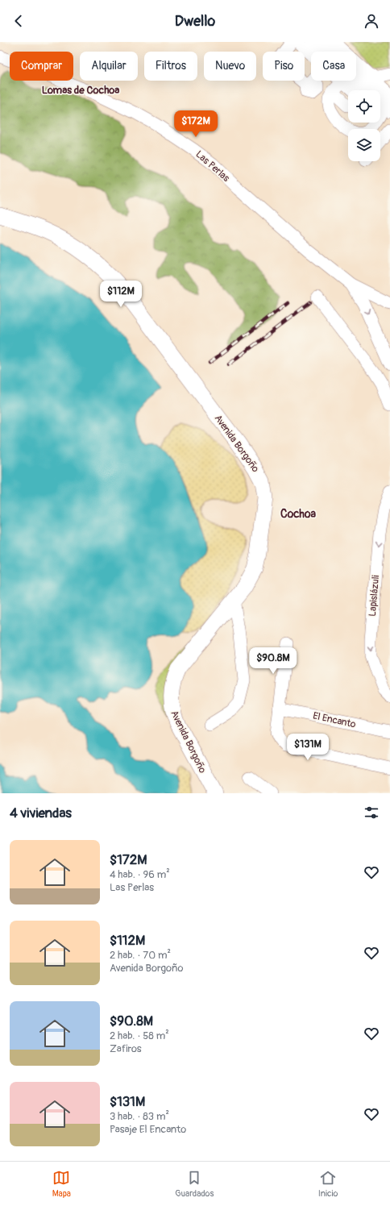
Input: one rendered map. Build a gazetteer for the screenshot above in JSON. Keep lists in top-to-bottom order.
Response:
{
  "streets": {
    "main road": ["Avenida Borgoño"],
    "street": ["Las Perlas", "Lapislázuli", "El Encanto"]
  },
  "districts": ["Lomas de Cochoa", "Cochoa"],
  "page": {
    "header": "Dwello",
    "chip": [
      "Comprar",
      "Alquilar",
      "Filtros",
      "Nuevo",
      "Piso",
      "Casa"
    ],
    "price": [
      "$172M",
      "$112M",
      "$90.8M",
      "$131M"
    ],
    "heading": "4 viviendas",
    "list": [
      {
        "name": "$172M",
        "note": "4 hab. · 96 m² · Las Perlas"
      },
      {
        "name": "$112M",
        "note": "2 hab. · 70 m² · Avenida Borgoño"
      },
      {
        "name": "$90.8M",
        "note": "2 hab. · 58 m² · Zafiros"
      },
      {
        "name": "$131M",
        "note": "3 hab. · 83 m² · Pasaje El Encanto"
      }
    ],
    "tabs": ["Mapa", "Guardados", "Inicio"]
  }
}
